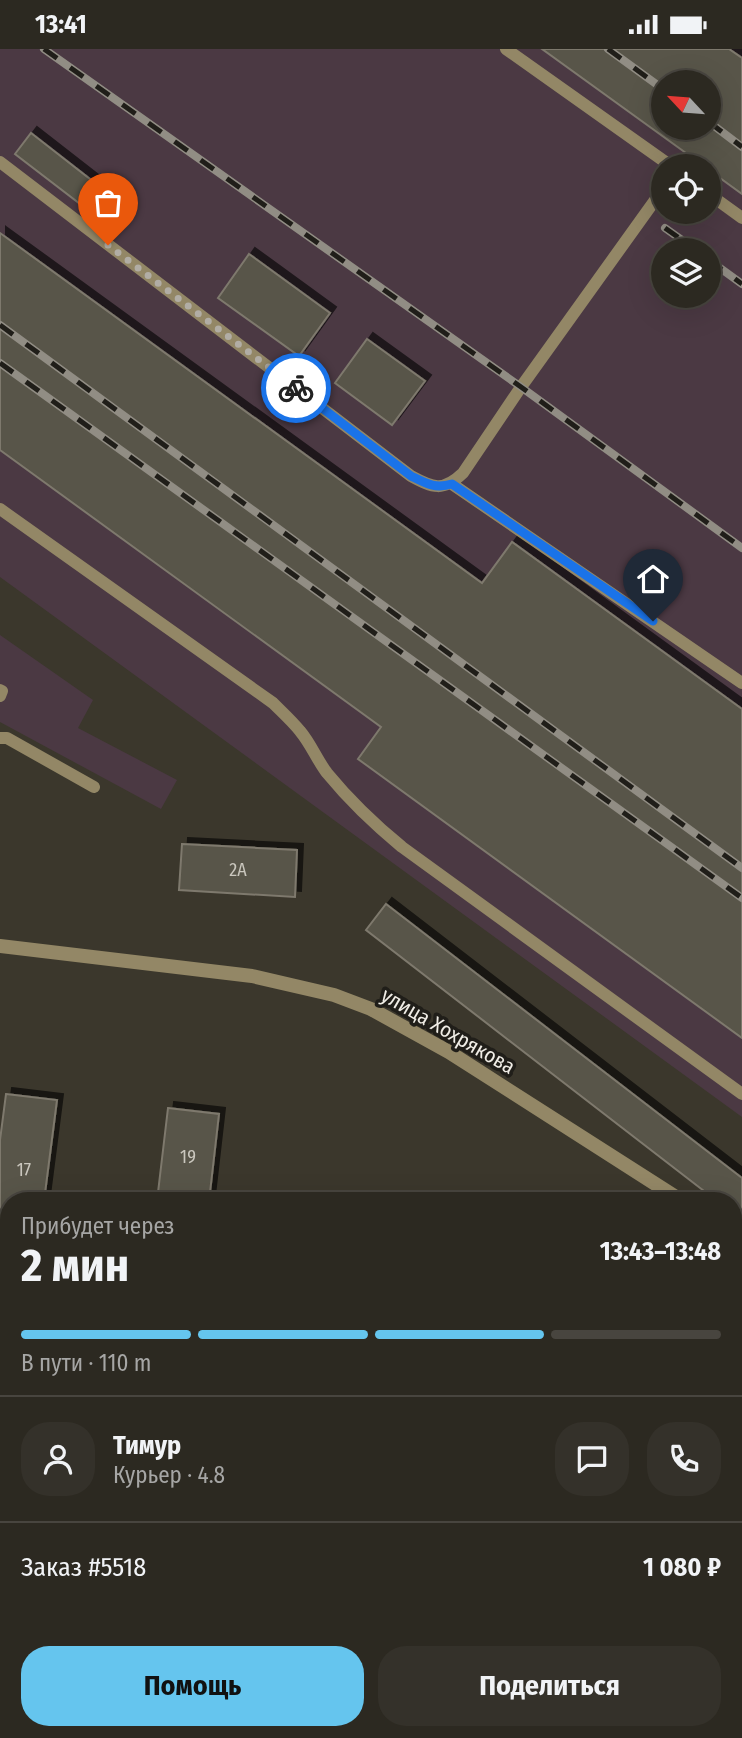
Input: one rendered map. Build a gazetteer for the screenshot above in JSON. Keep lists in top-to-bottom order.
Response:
{
  "streets": {
    "street": ["улица Хохрякова"]
  },
  "house_numbers": ["2А", "19", "17"],
  "north": "top left",
  "page": {
    "status": "13:41",
    "heading": ["2 мин", "Прибудет через", "13:43–13:48"],
    "panel": [
      "Тимур",
      "Курьер · 4.8",
      "Заказ #5518",
      "1 080 ₽"
    ],
    "bar": "В пути · 110 m",
    "buttons": ["Помощь", "Поделиться"]
  }
}
